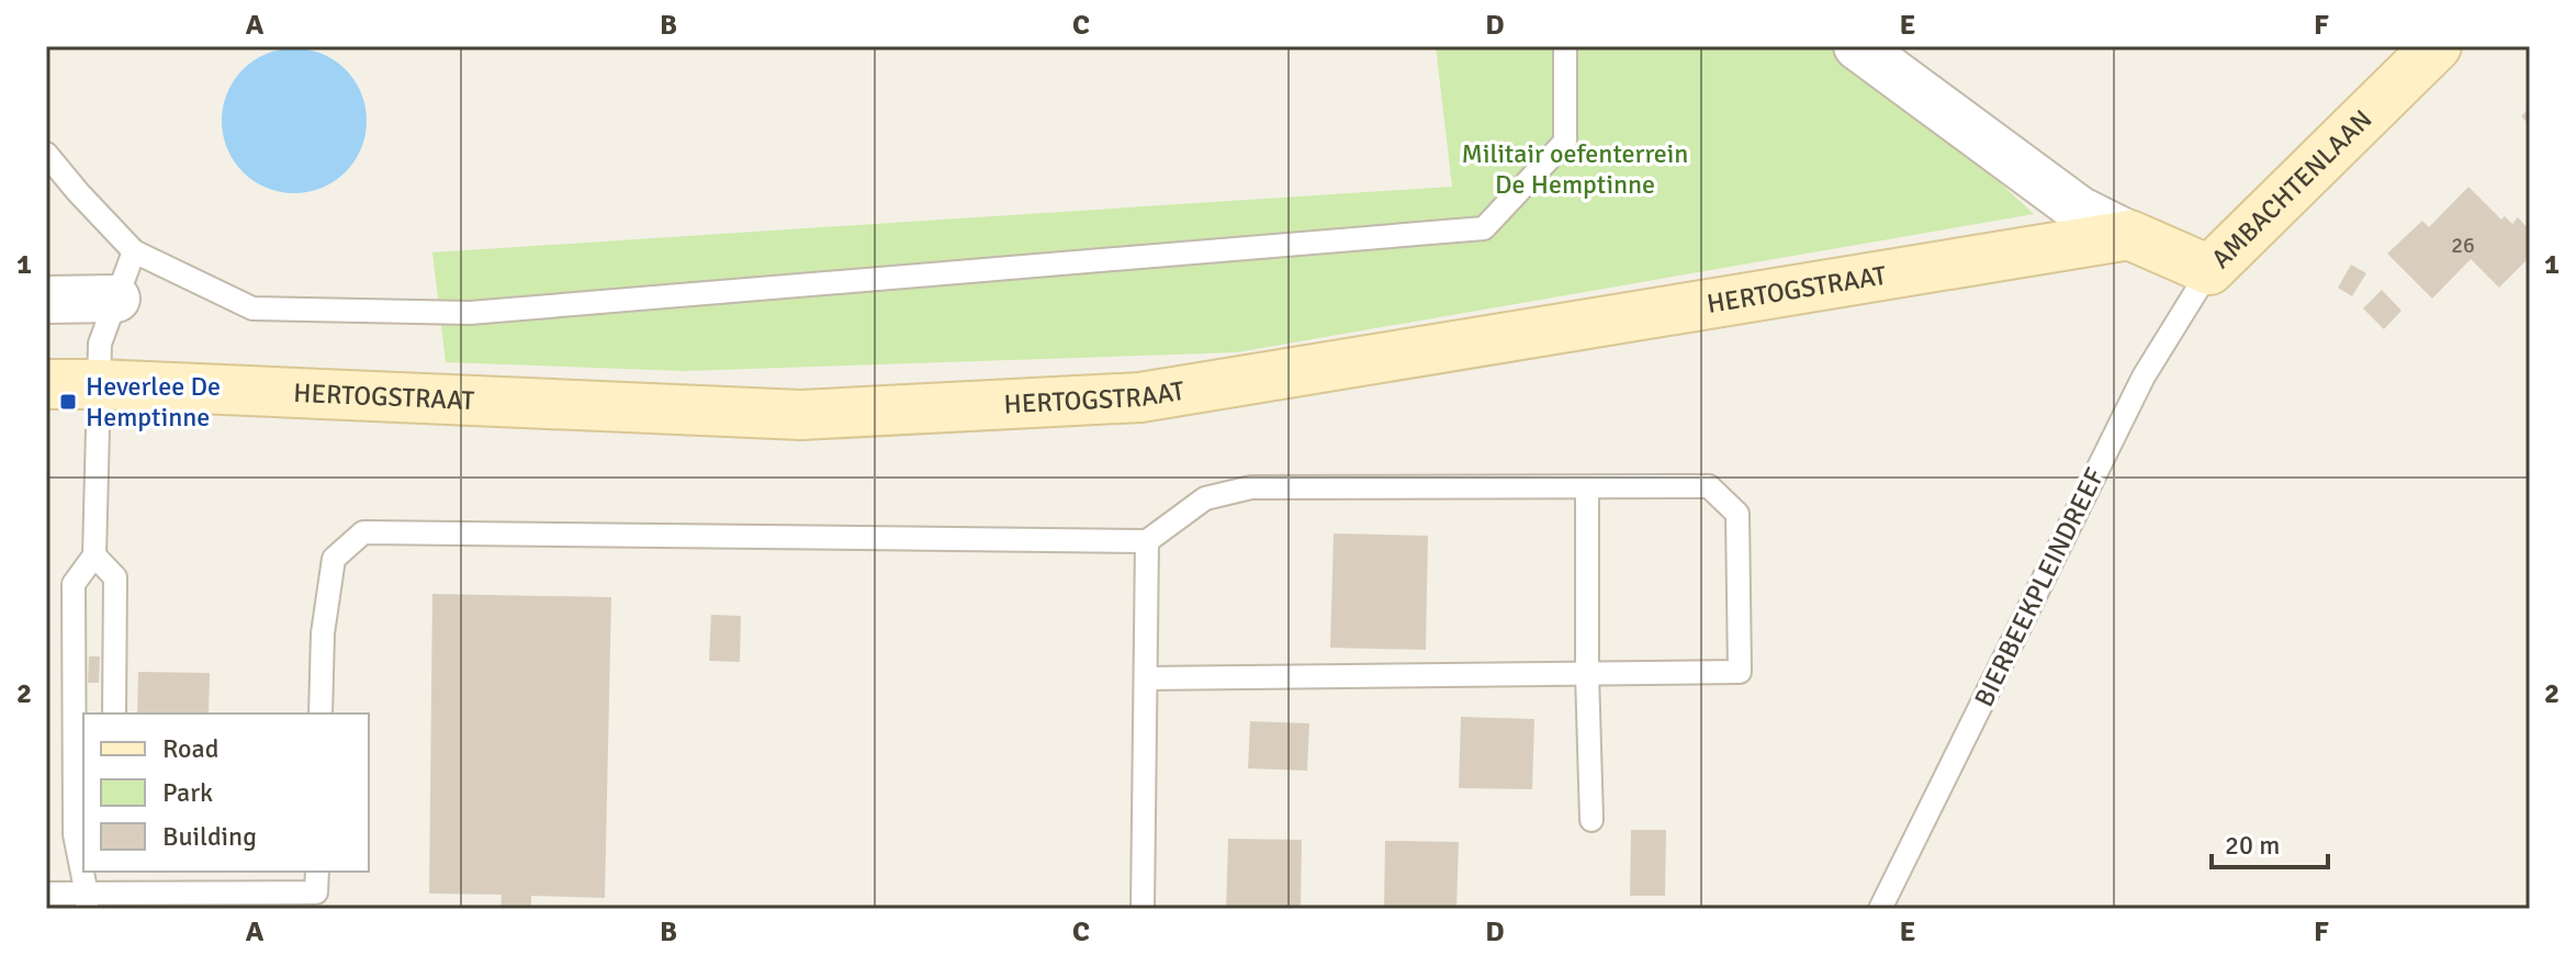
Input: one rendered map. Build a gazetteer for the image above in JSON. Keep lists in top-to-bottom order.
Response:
{
  "streets": {
    "street": ["AMBACHTENLAAN", "HERTOGSTRAAT"],
    "lane": ["BIERBEEKPLEINDREEF"]
  },
  "crossings": [
    ["AMBACHTENLAAN", "HERTOGSTRAAT"],
    ["AMBACHTENLAAN", "BIERBEEKPLEINDREEF"]
  ],
  "parks": ["Militair oefenterrein De Hemptinne"],
  "places": {
    "transit": ["Heverlee De Hemptinne"]
  },
  "house_numbers": ["26"],
  "legend": ["Road", "Park", "Building"],
  "scale_bar": "20 m",
  "grid": {
    "columns": [
      "A",
      "B",
      "C",
      "D",
      "E",
      "F"
    ],
    "rows": ["1", "2"]
  }
}
